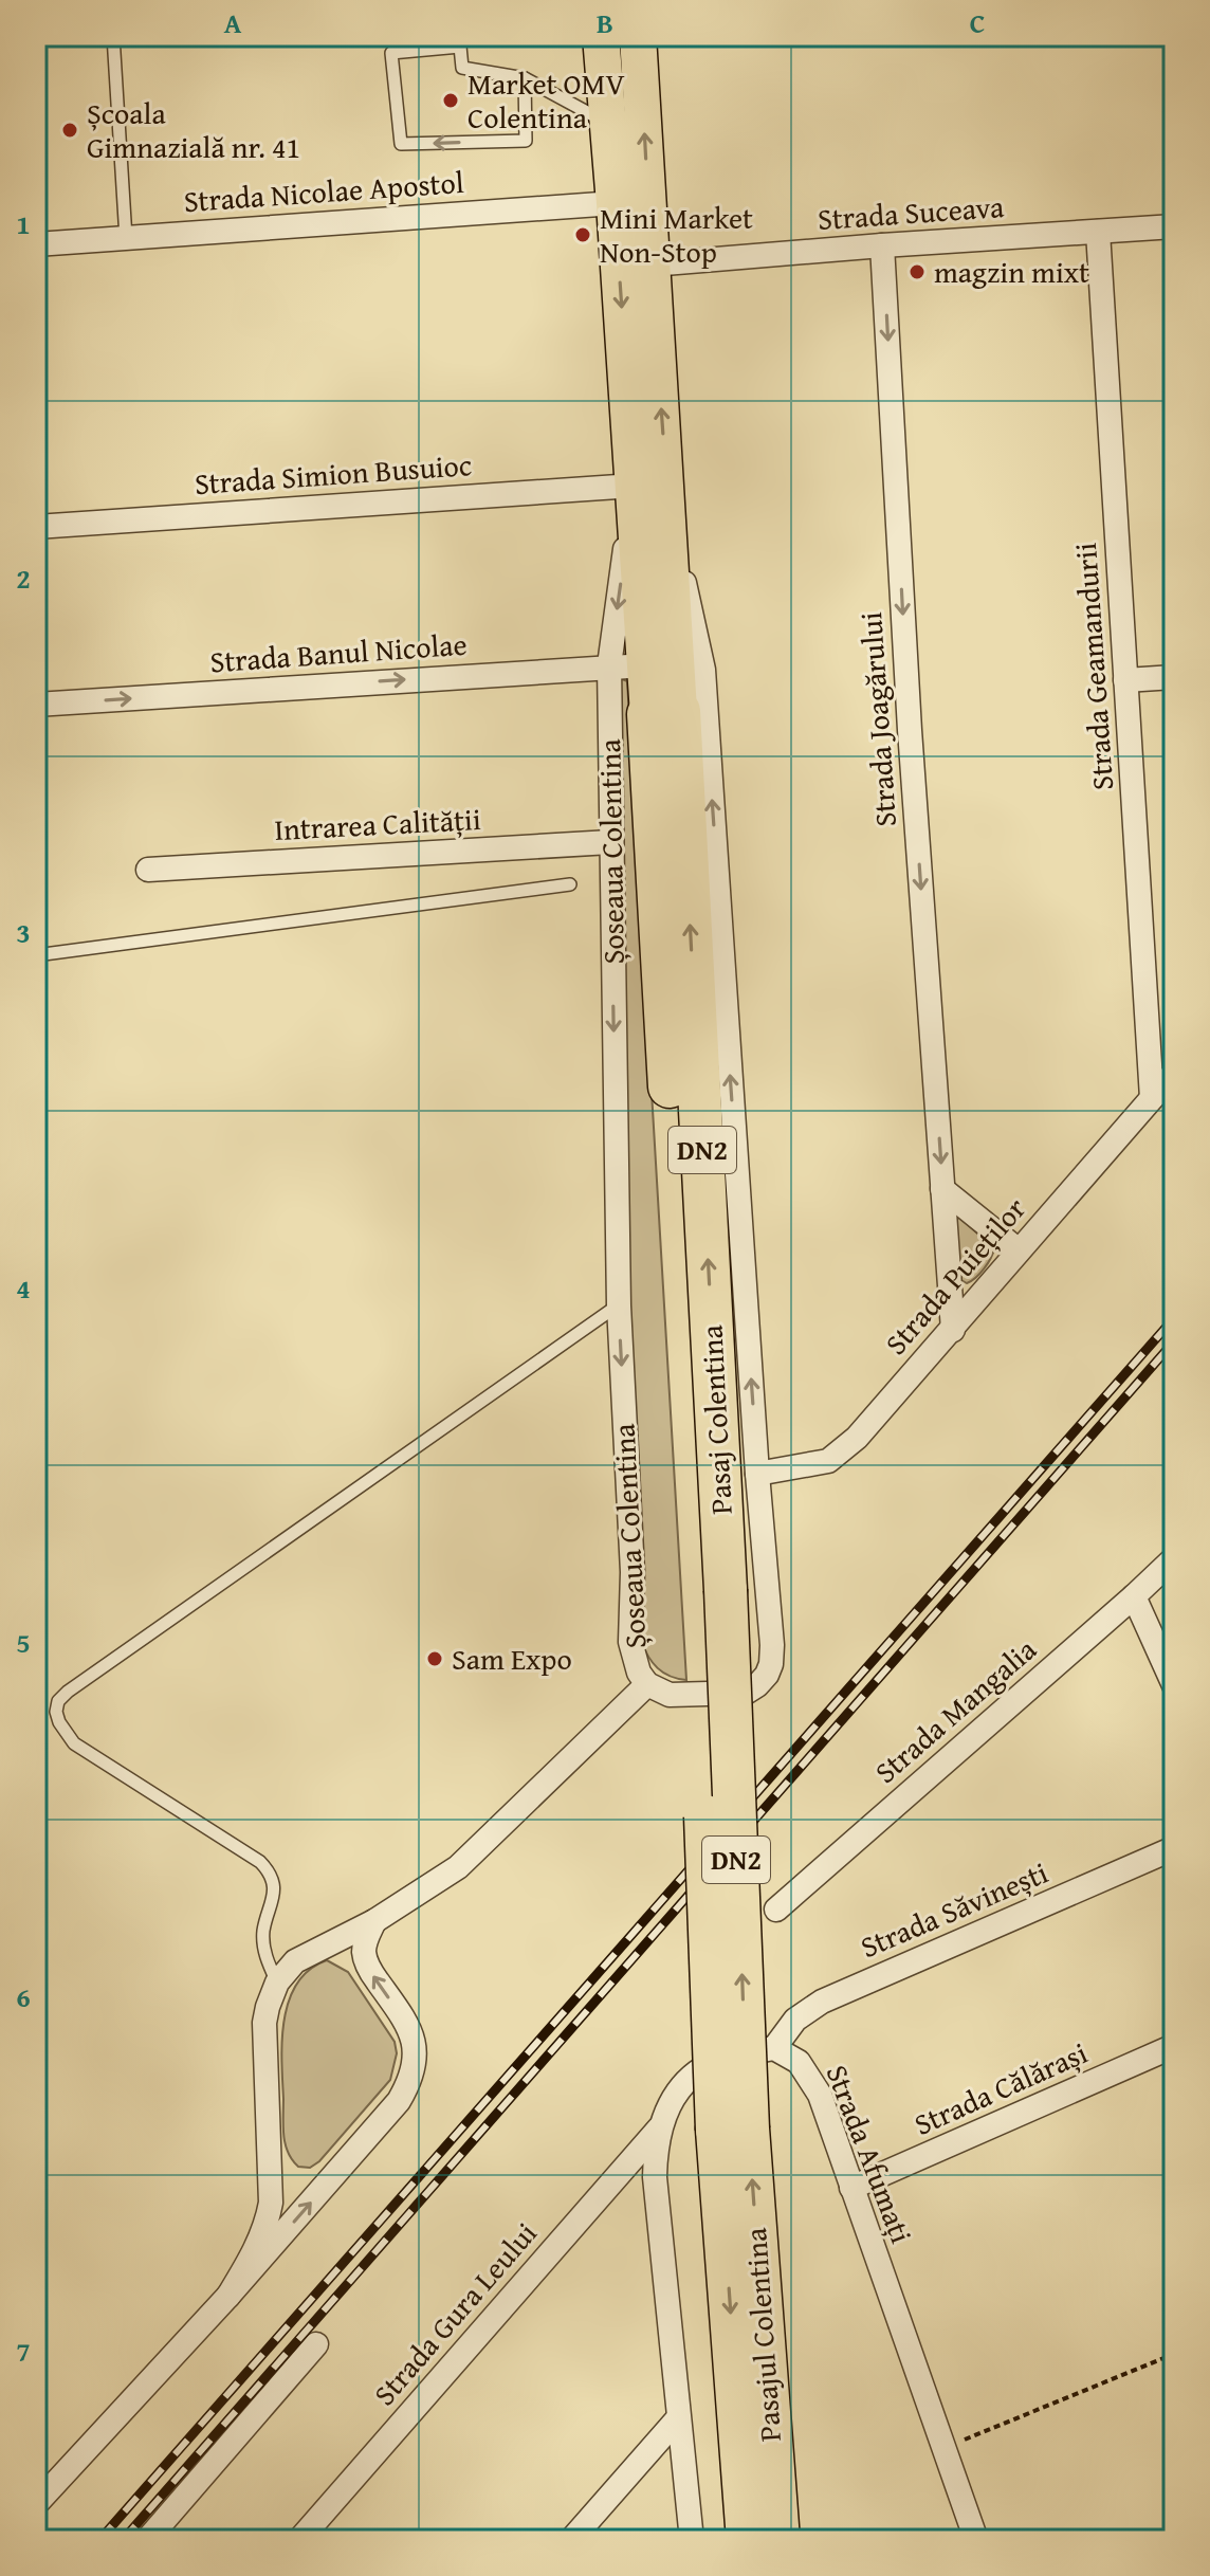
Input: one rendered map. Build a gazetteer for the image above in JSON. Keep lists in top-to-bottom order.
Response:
{
  "streets": {
    "highway": ["DN2", "Pasaj Colentina", "Pasajul Colentina"],
    "main road": ["Șoseaua Colentina"],
    "street": [
      "Strada Nicolae Apostol",
      "Strada Suceava",
      "Strada Simion Busuioc",
      "Strada Banul Nicolae",
      "Strada Geamandurii",
      "Strada Joagărului",
      "Intrarea Calității",
      "Strada Puieților",
      "Strada Mangalia",
      "Strada Săvinești",
      "Strada Călărași",
      "Strada Afumați",
      "Strada Gura Leului"
    ]
  },
  "crossings": [
    ["Strada Nicolae Apostol", "Șoseaua Colentina"],
    ["Strada Suceava", "Strada Geamandurii"],
    ["Strada Suceava", "Strada Joagărului"],
    ["Strada Suceava", "Șoseaua Colentina"],
    ["Strada Simion Busuioc", "Șoseaua Colentina"],
    ["Strada Banul Nicolae", "Șoseaua Colentina"],
    ["Strada Geamandurii", "Strada Puieților"],
    ["Strada Joagărului", "Strada Puieților"],
    ["Intrarea Calității", "Șoseaua Colentina"],
    ["Șoseaua Colentina", "Strada Puieților"],
    ["Șoseaua Colentina", "Pasaj Colentina"],
    ["Pasaj Colentina", "Pasajul Colentina"],
    ["Strada Săvinești", "Strada Afumați"],
    ["Strada Călărași", "Strada Afumați"]
  ],
  "one_way": ["Strada Banul Nicolae", "Strada Joagărului"],
  "places": [
    "Market OMV Colentina",
    "Școala Gimnazială nr. 41",
    "Mini Market Non-Stop",
    "magzin mixt",
    "Sam Expo"
  ],
  "grid": {
    "columns": ["A", "B", "C"],
    "rows": [
      "1",
      "2",
      "3",
      "4",
      "5",
      "6",
      "7"
    ]
  }
}
